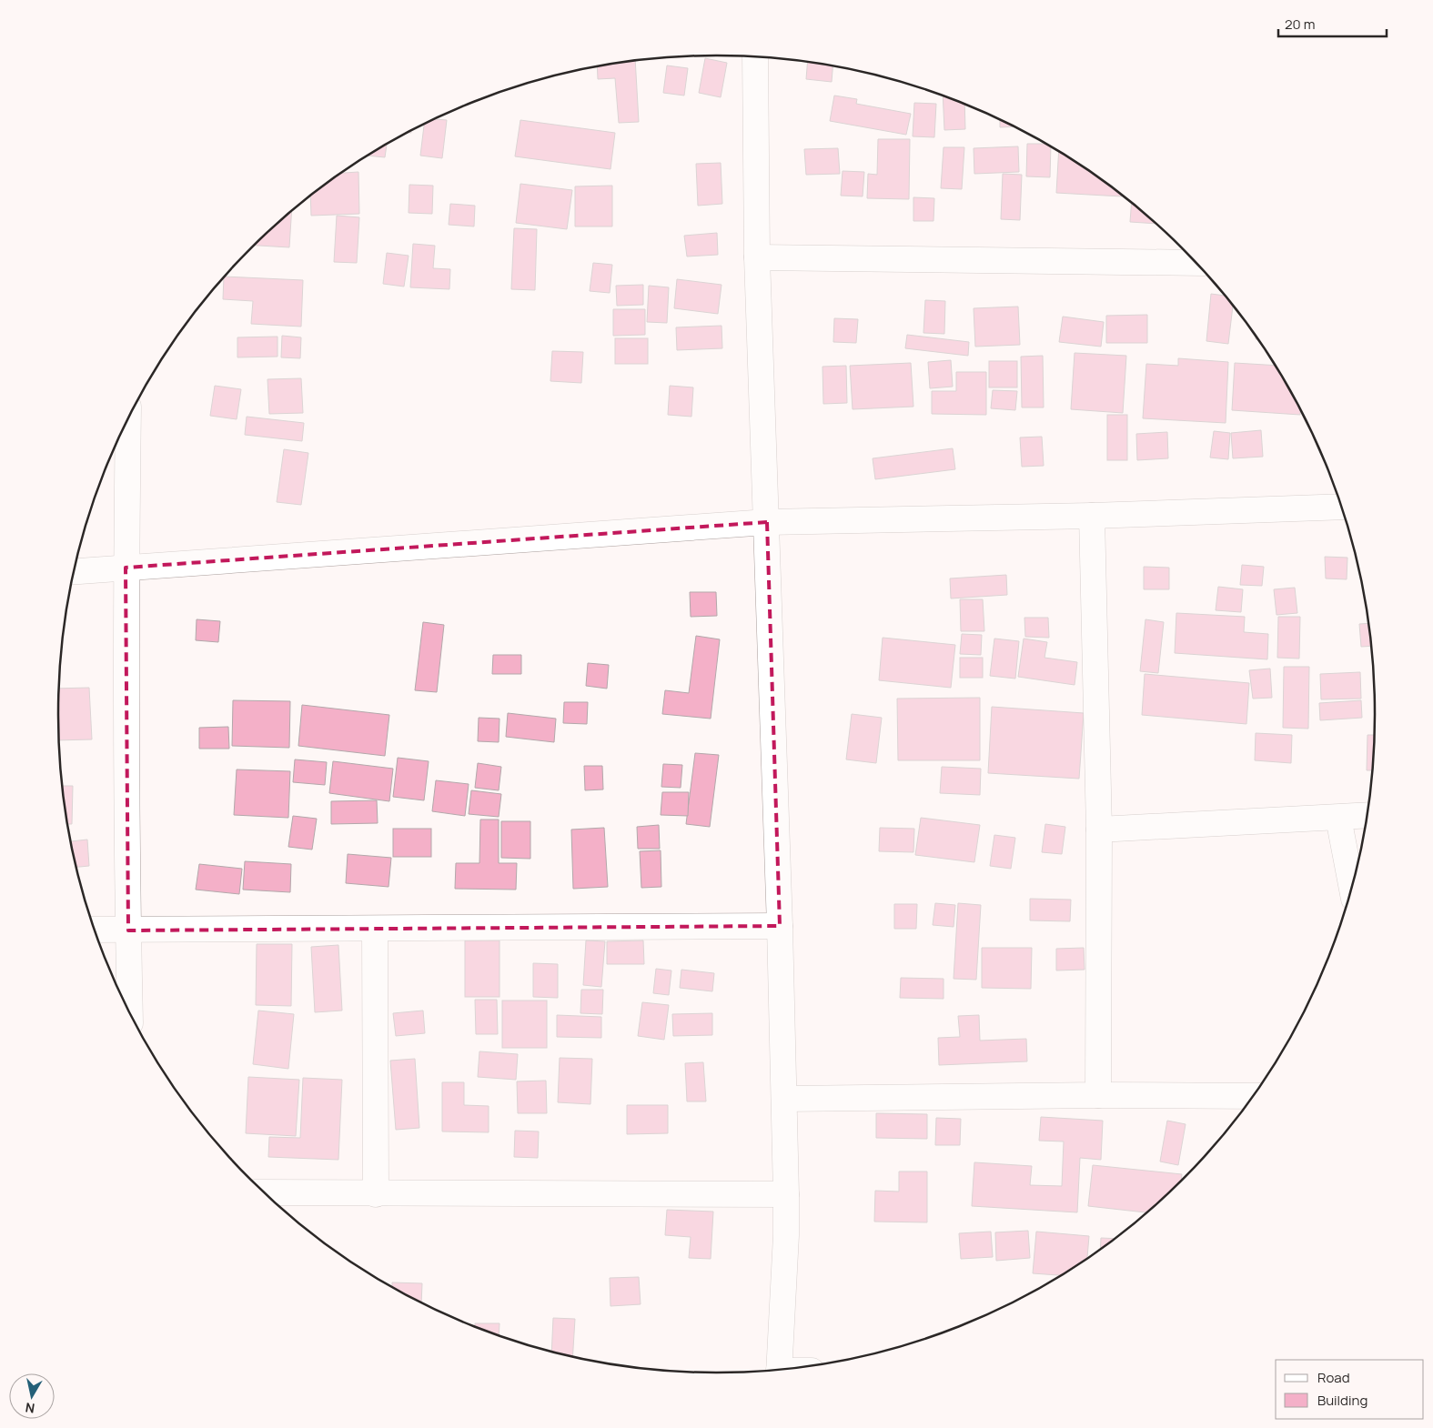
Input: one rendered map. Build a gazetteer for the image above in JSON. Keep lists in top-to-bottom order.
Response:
{
  "legend": ["Road", "Building"],
  "scale_bar": "20 m",
  "north": "bottom"
}
